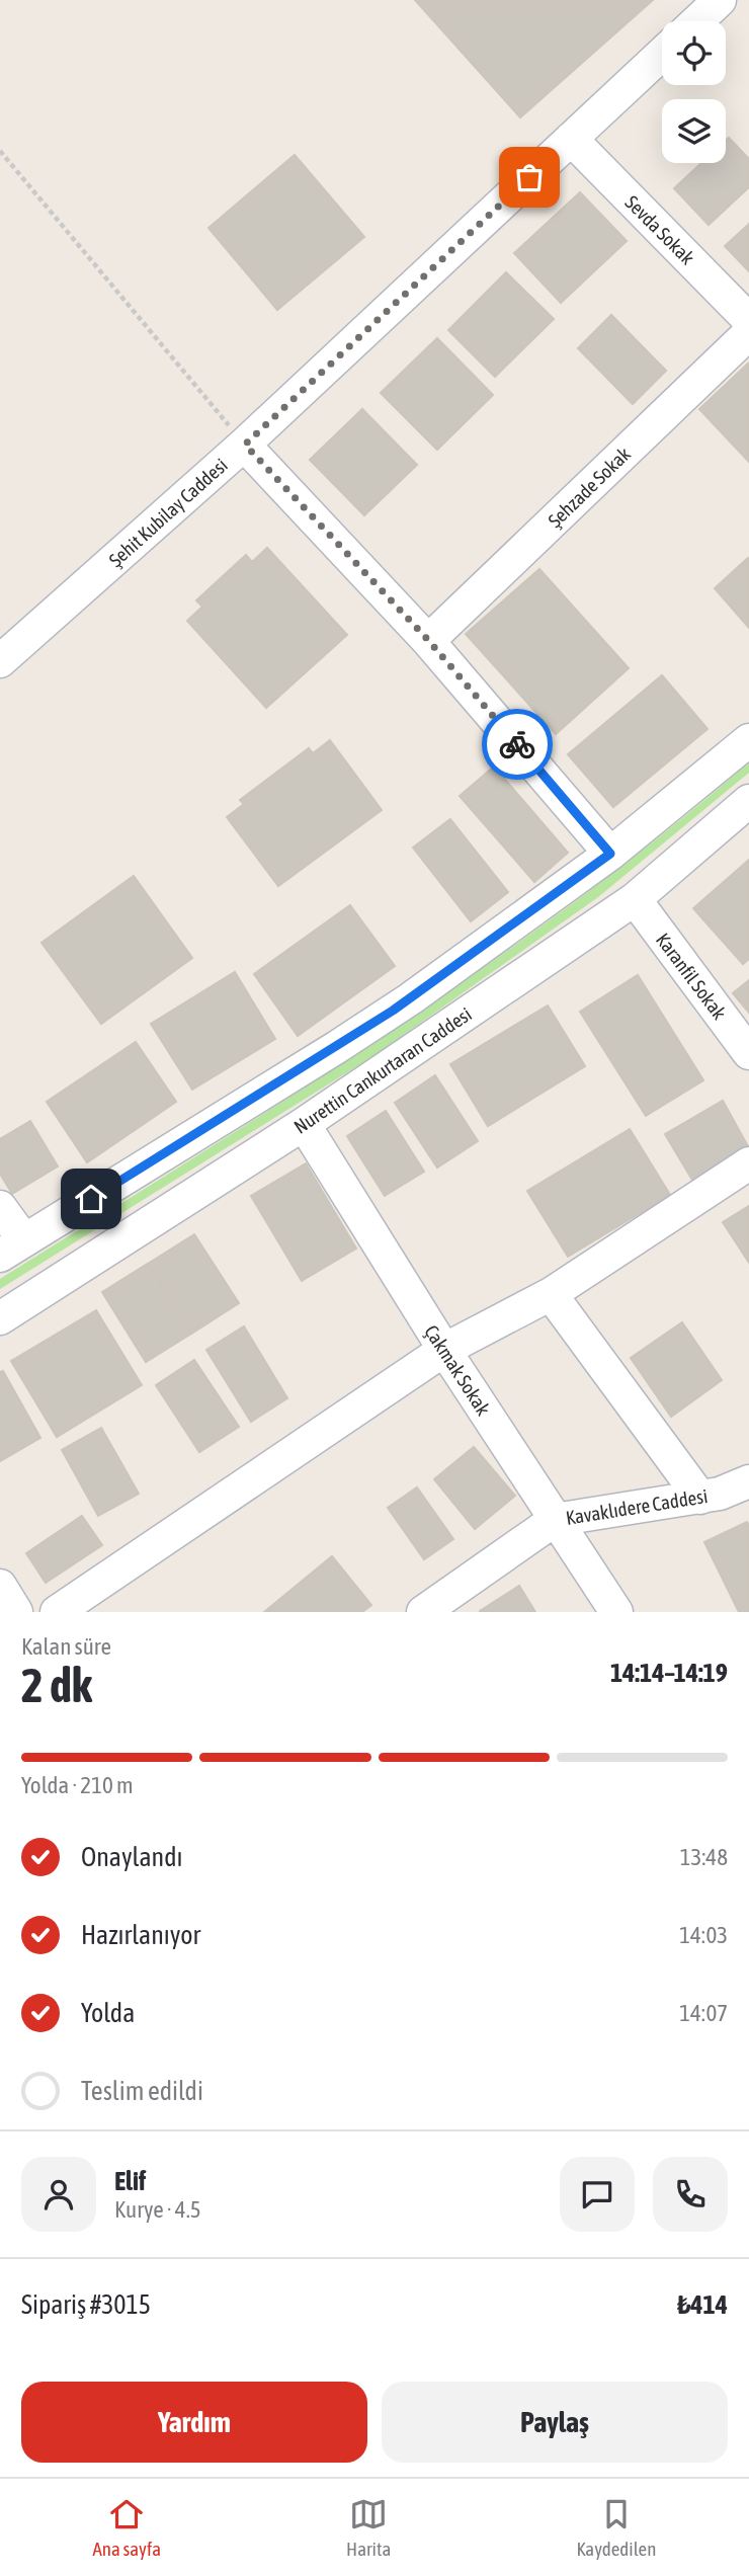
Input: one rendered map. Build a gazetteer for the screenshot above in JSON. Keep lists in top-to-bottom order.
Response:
{
  "streets": {
    "street": [
      "Sevda Sokak",
      "Şehzade Sokak",
      "Şehit Kubilay Caddesi",
      "Karanfil Sokak",
      "Nurettin Cankurtaran Caddesi",
      "Çakmak Sokak",
      "Kavaklıdere Caddesi"
    ]
  },
  "crossings": [
    ["Sevda Sokak", "Şehit Kubilay Caddesi"],
    ["Karanfil Sokak", "Nurettin Cankurtaran Caddesi"],
    ["Nurettin Cankurtaran Caddesi", "Çakmak Sokak"],
    ["Çakmak Sokak", "Kavaklıdere Caddesi"]
  ],
  "page": {
    "heading": ["2 dk", "Kalan süre", "14:14–14:19"],
    "panel": [
      "Elif",
      "Kurye · 4.5",
      "Sipariş #3015",
      "₺414"
    ],
    "bar": "Yolda · 210 m",
    "list": [
      ["Onaylandı", "13:48"],
      ["Hazırlanıyor", "14:03"],
      ["Yolda", "14:07"],
      "Teslim edildi"
    ],
    "buttons": ["Yardım", "Paylaş"],
    "tabs": ["Ana sayfa", "Harita", "Kaydedilen"]
  }
}
